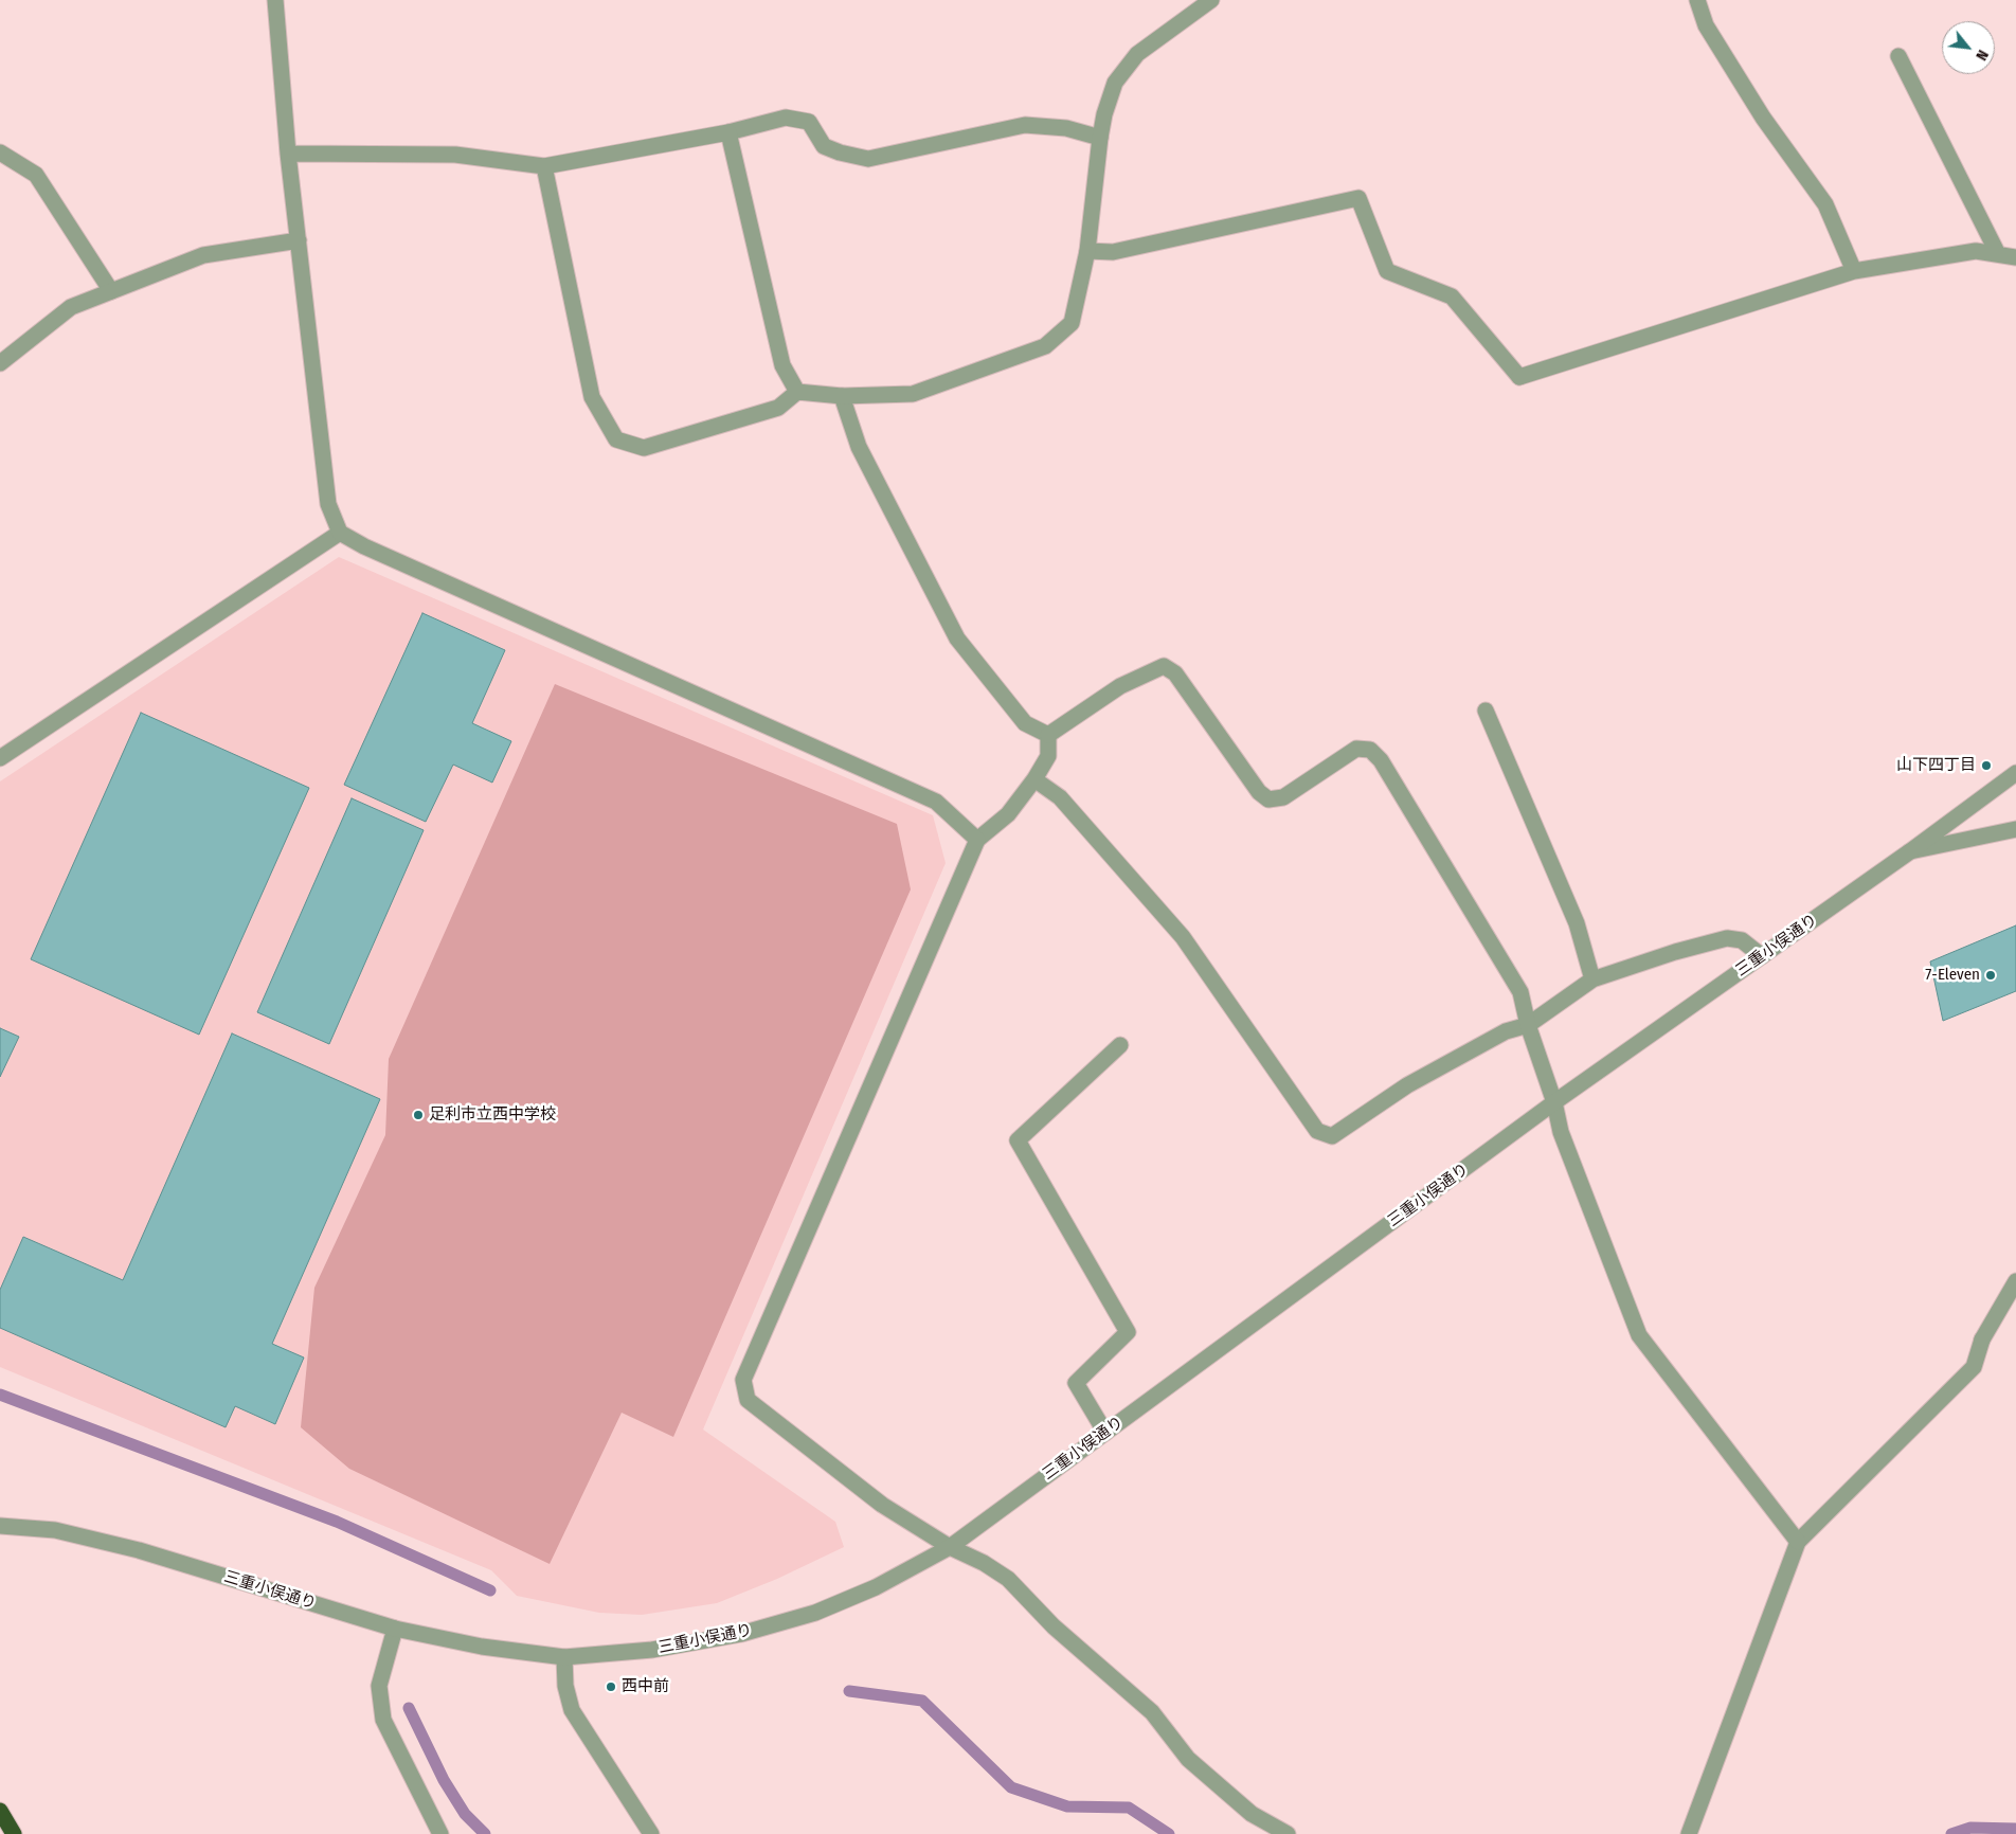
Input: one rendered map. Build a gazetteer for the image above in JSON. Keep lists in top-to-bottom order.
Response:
{
  "streets": {
    "street": ["三重小俣通り"]
  },
  "places": [
    "山下四丁目",
    "7-Eleven",
    "足利市立西中学校",
    "西中前"
  ],
  "north": "bottom right"
}
